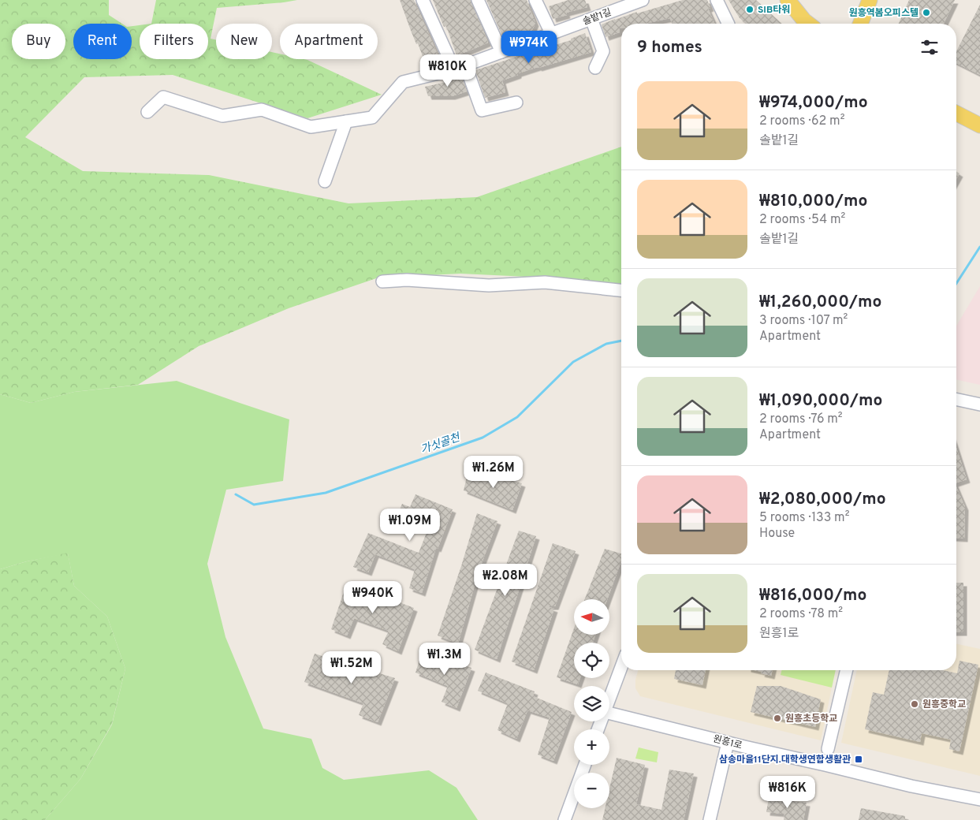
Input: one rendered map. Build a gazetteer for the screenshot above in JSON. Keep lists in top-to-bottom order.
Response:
{
  "streets": {
    "street": ["솔밭1길", "원흥1로"]
  },
  "water": ["가싯골천"],
  "places": {
    "other": [
      "SIB타워",
      "원흥역봄오피스텔",
      "원흥중학교",
      "원흥초등학교"
    ],
    "transit": ["삼송마을11단지.대학생연합생활관"]
  },
  "north": "left",
  "page": {
    "chip": [
      "Buy",
      "Rent",
      "Filters",
      "New",
      "Apartment"
    ],
    "heading": "9 homes",
    "price": [
      "₩974K",
      "₩810K",
      "₩1.26M",
      "₩1.09M",
      "₩2.08M",
      "₩940K",
      "₩1.3M",
      "₩1.52M",
      "₩816K"
    ],
    "list": [
      {
        "name": "₩974,000/mo",
        "note": "2 rooms · 62 m² · 솔밭1길"
      },
      {
        "name": "₩810,000/mo",
        "note": "2 rooms · 54 m² · 솔밭1길"
      },
      {
        "name": "₩1,260,000/mo",
        "note": "3 rooms · 107 m² · Apartment"
      },
      {
        "name": "₩1,090,000/mo",
        "note": "2 rooms · 76 m² · Apartment"
      },
      {
        "name": "₩2,080,000/mo",
        "note": "5 rooms · 133 m² · House"
      },
      {
        "name": "₩816,000/mo",
        "note": "2 rooms · 78 m² · 원흥1로"
      }
    ],
    "map_buttons": ["+", "−"]
  }
}
